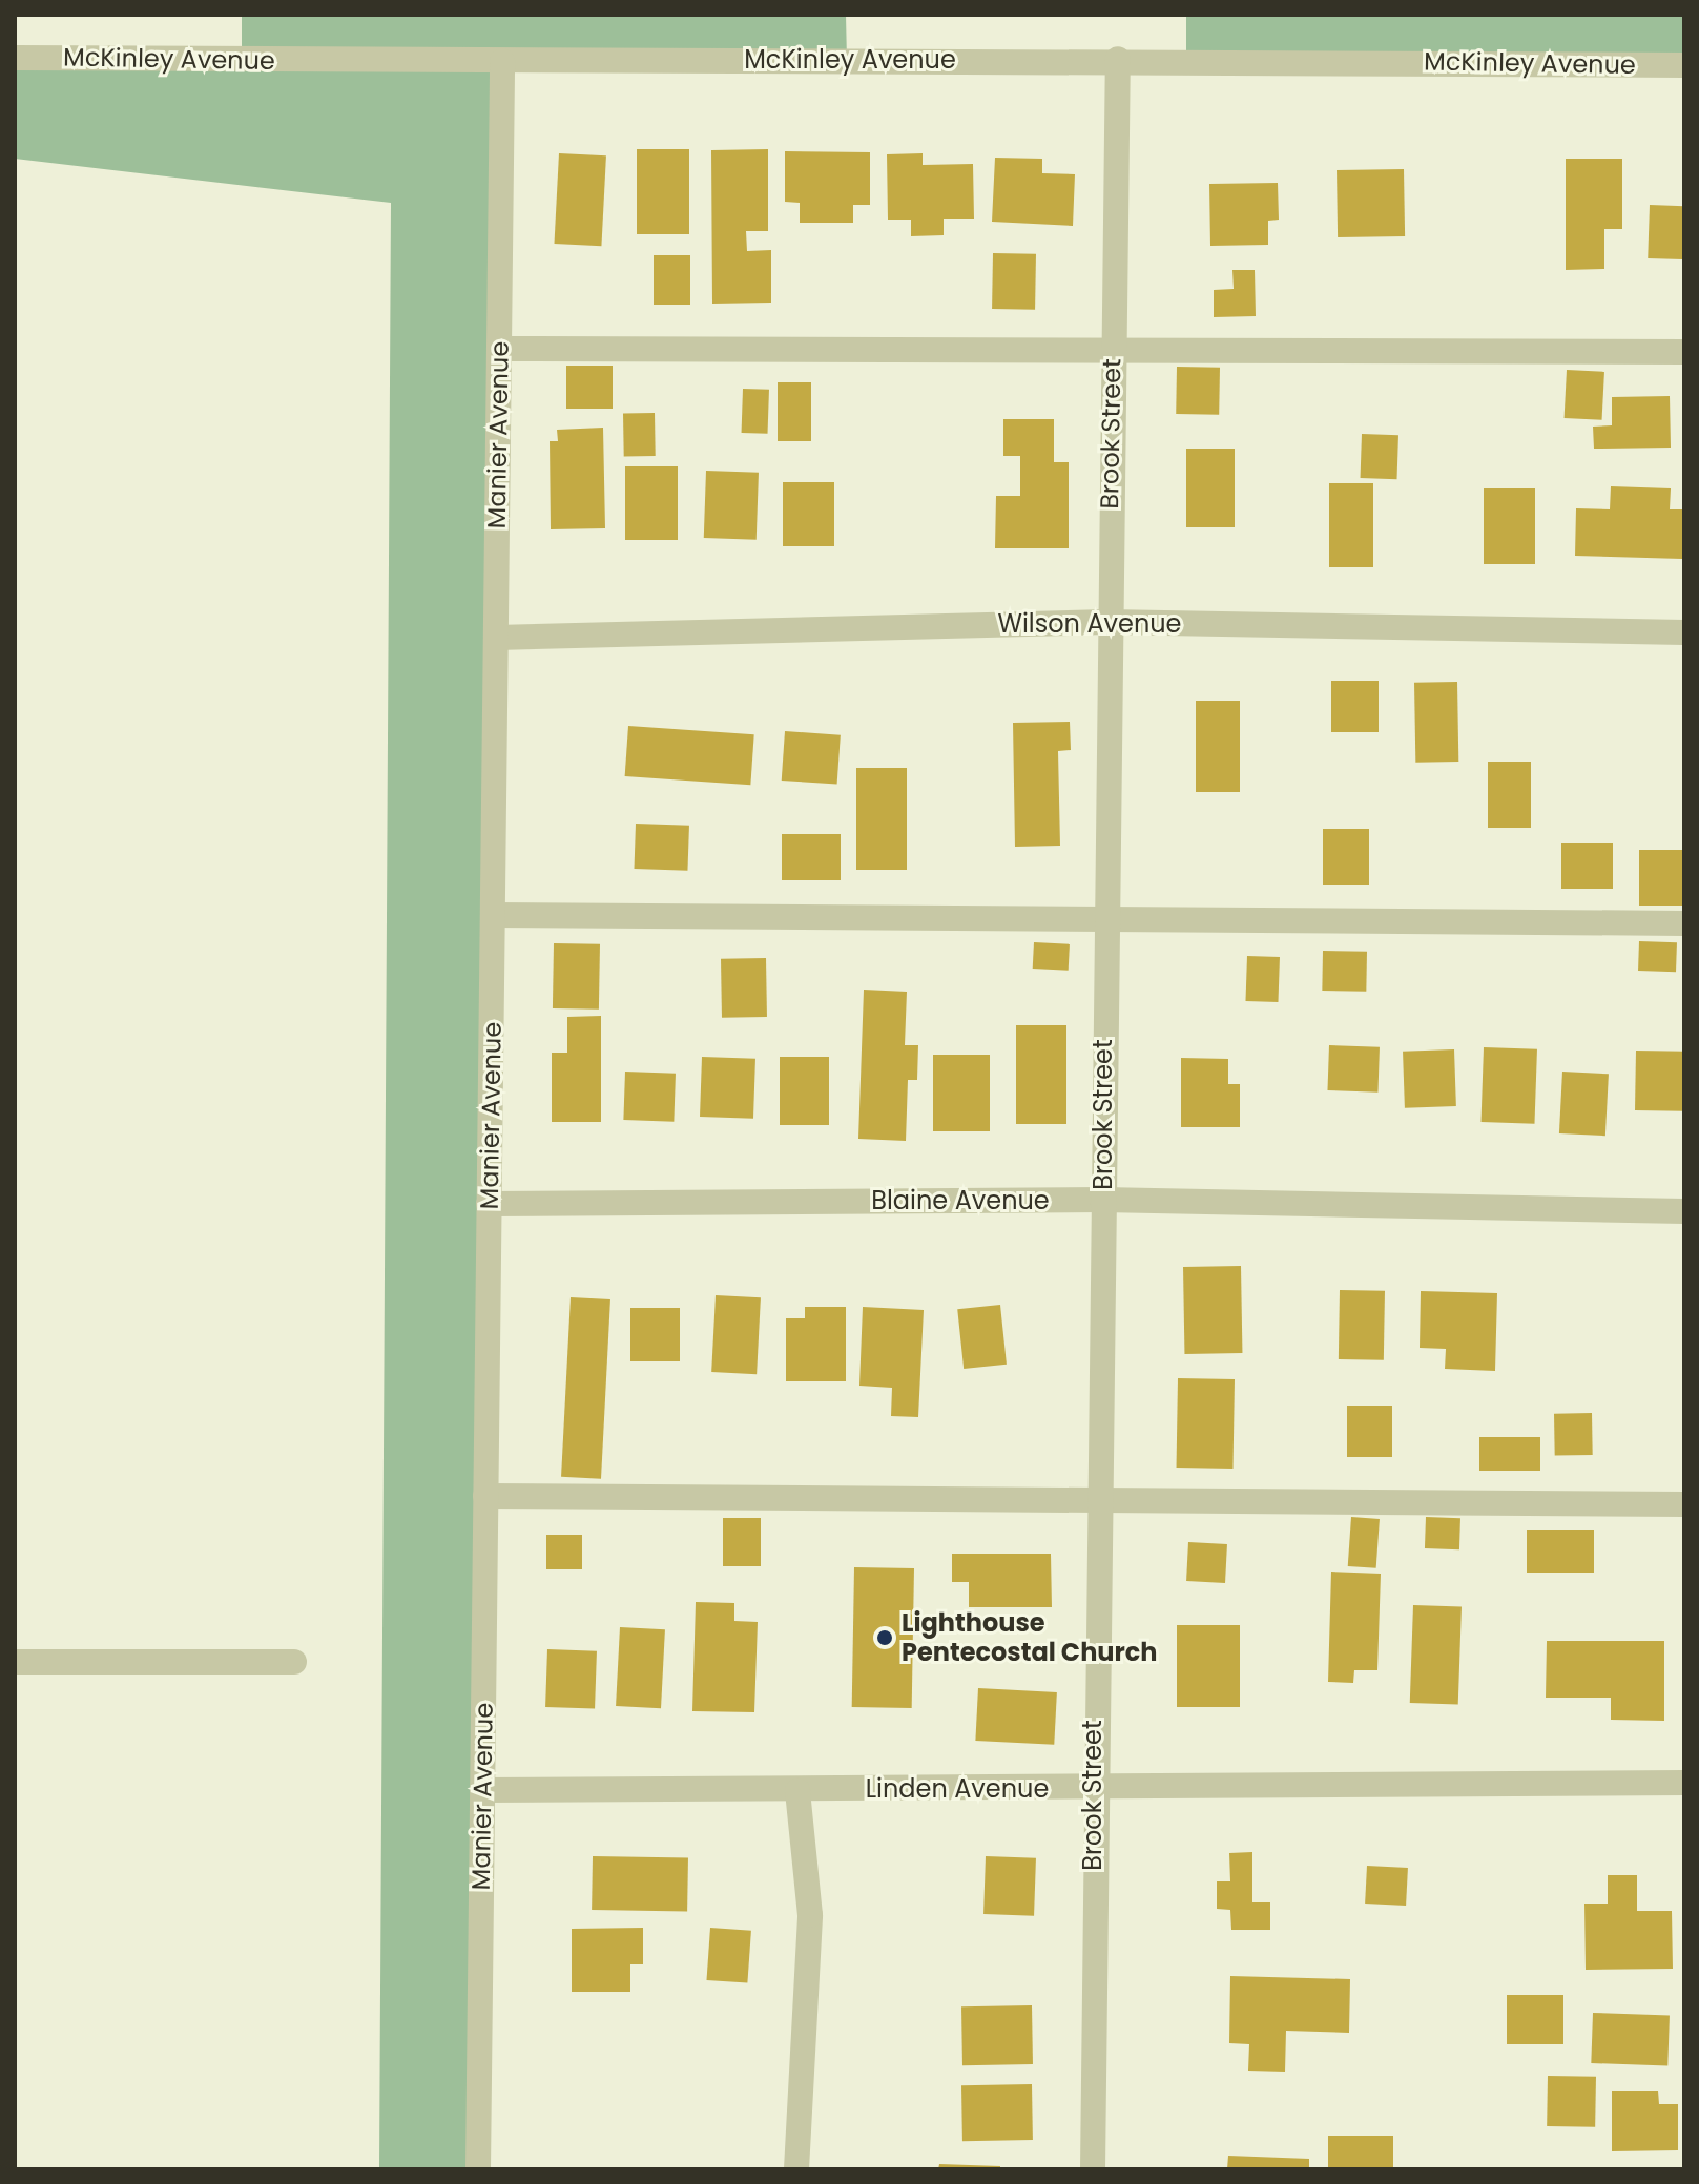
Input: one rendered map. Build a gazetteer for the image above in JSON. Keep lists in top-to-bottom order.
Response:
{
  "streets": {
    "street": [
      "McKinley Avenue",
      "Brook Street",
      "Manier Avenue",
      "Wilson Avenue",
      "Blaine Avenue",
      "Linden Avenue"
    ]
  },
  "crossings": [
    ["McKinley Avenue", "Brook Street"],
    ["McKinley Avenue", "Manier Avenue"],
    ["Brook Street", "Wilson Avenue"],
    ["Brook Street", "Blaine Avenue"],
    ["Brook Street", "Linden Avenue"],
    ["Manier Avenue", "Wilson Avenue"],
    ["Manier Avenue", "Blaine Avenue"],
    ["Manier Avenue", "Linden Avenue"]
  ],
  "places": ["Lighthouse Pentecostal Church"]
}
